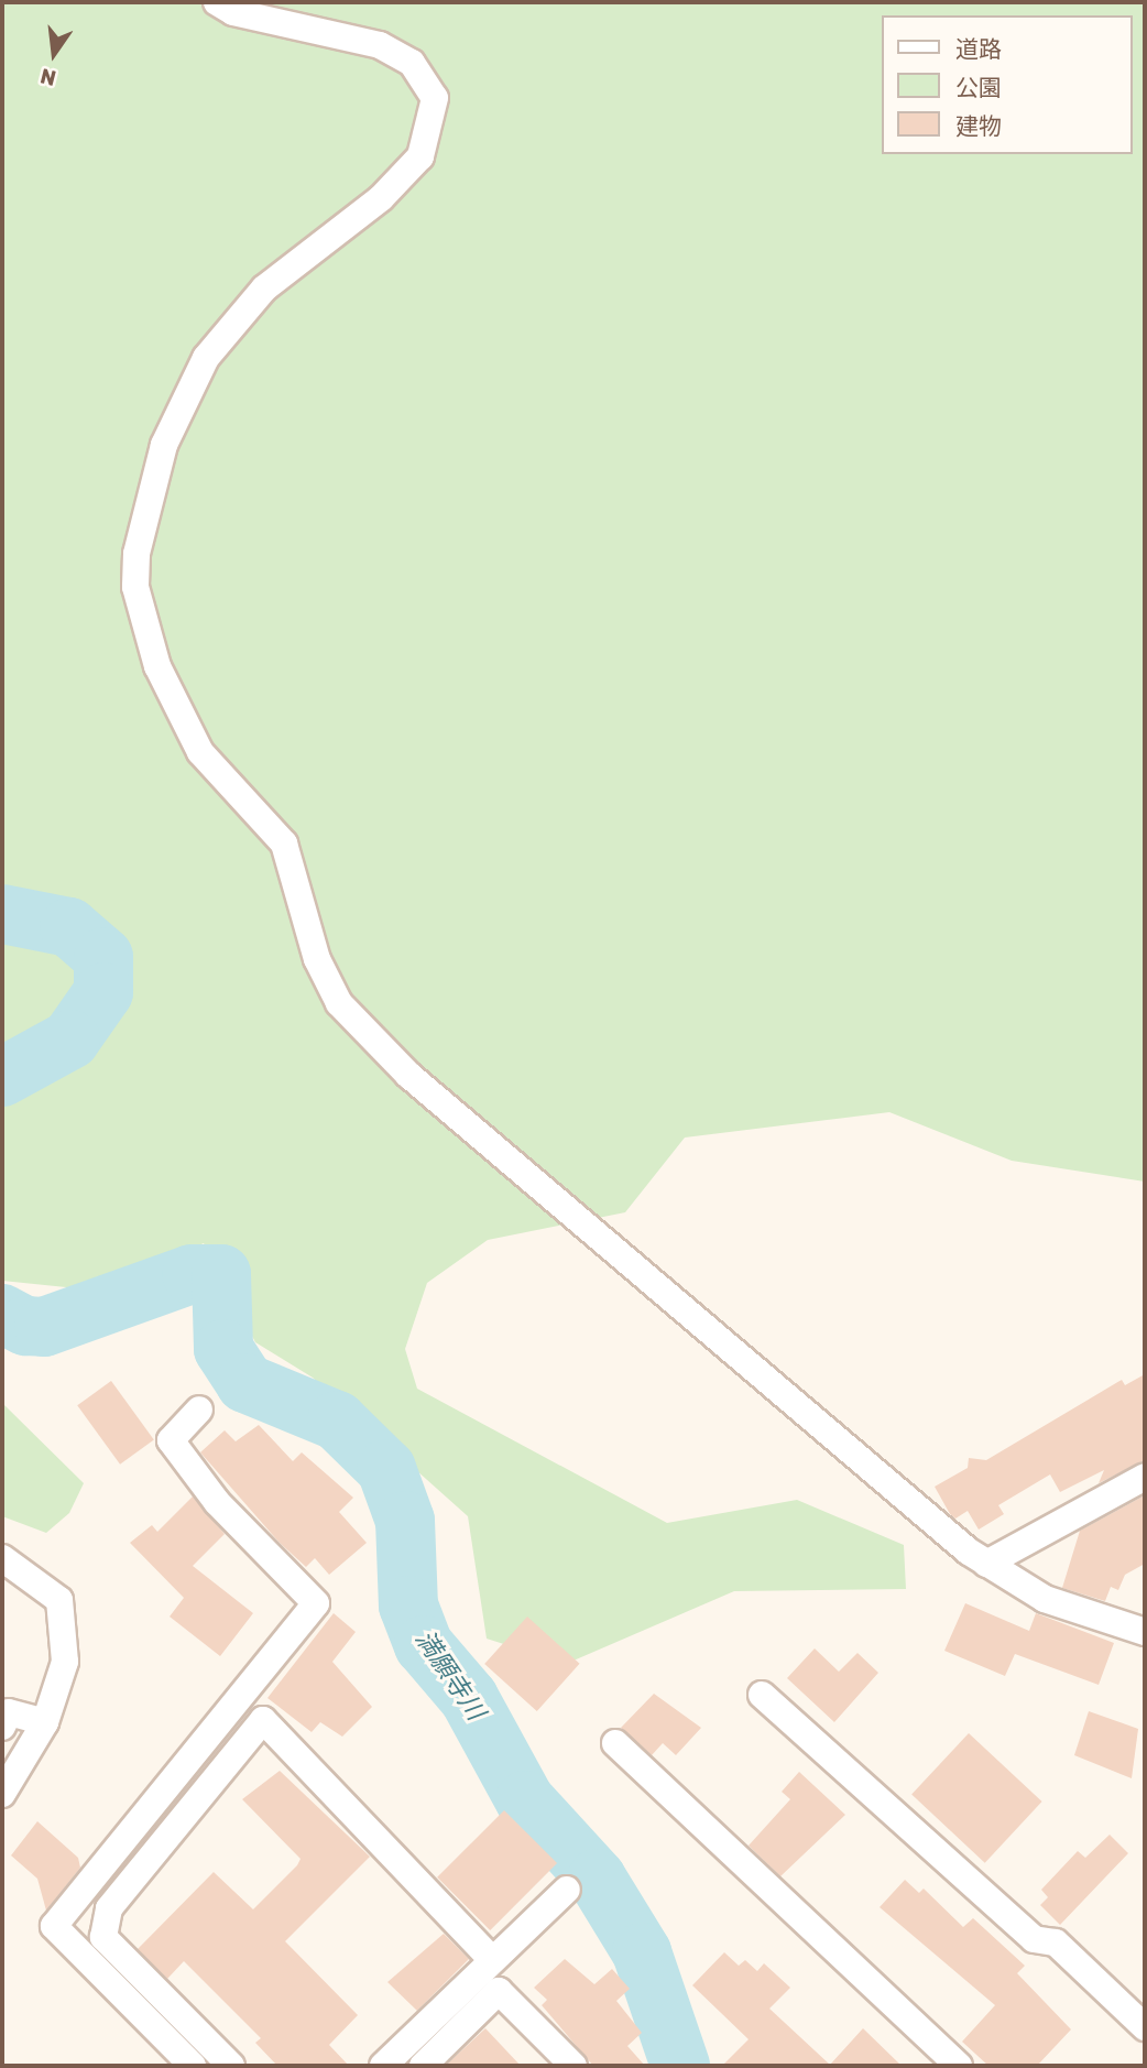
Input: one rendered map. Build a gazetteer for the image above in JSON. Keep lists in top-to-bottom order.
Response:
{
  "water": ["満願寺川"],
  "legend": ["道路", "公園", "建物"],
  "north": "bottom"
}
